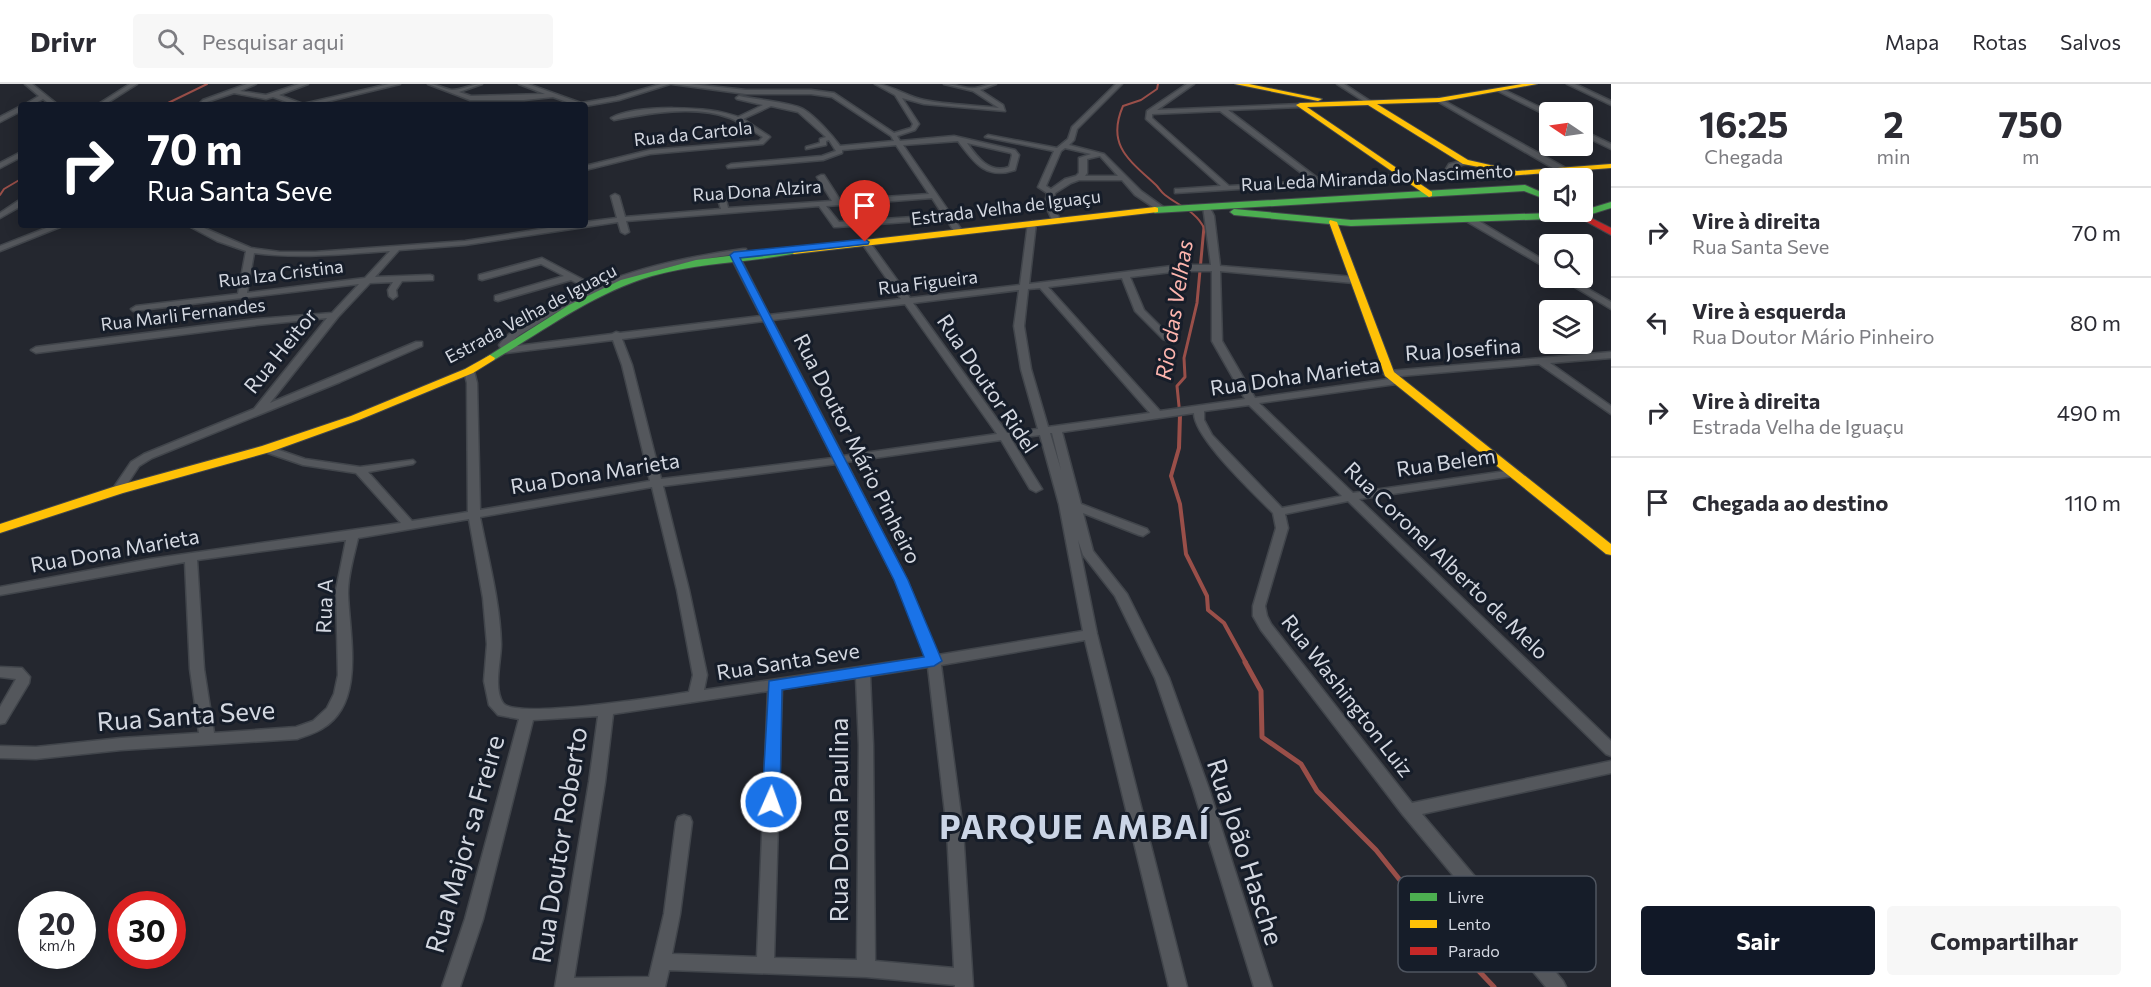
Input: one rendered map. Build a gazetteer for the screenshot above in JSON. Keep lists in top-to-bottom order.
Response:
{
  "streets": {
    "main road": ["Rua Leda Miranda do Nascimento", "Estrada Velha de Iguaçu"],
    "street": [
      "Rua da Cartola",
      "Rua Dona Alzira",
      "Rua Iza Cristina",
      "Rua Figueira",
      "Rua Marli Fernandes",
      "Rua Josefina",
      "Rua Heitor",
      "Rua Doha Marieta",
      "Rua Doutor Ridel",
      "Rua Doutor Mário Pinheiro",
      "Rua Belem",
      "Rua Dona Marieta",
      "Rua Coronel Alberto de Melo",
      "Rua A",
      "Rua Santa Seve",
      "Rua Washington Luiz",
      "Rua Dona Paulina",
      "Rua Major sa Freire",
      "Rua Doutor Roberto",
      "Rua João Hasche"
    ]
  },
  "crossings": [
    ["Rua Leda Miranda do Nascimento", "Estrada Velha de Iguaçu"],
    ["Rua Dona Alzira", "Rua Heitor"],
    ["Estrada Velha de Iguaçu", "Rua Figueira"],
    ["Estrada Velha de Iguaçu", "Rua Heitor"],
    ["Estrada Velha de Iguaçu", "Rua Doutor Ridel"],
    ["Estrada Velha de Iguaçu", "Rua Doutor Mário Pinheiro"],
    ["Estrada Velha de Iguaçu", "Rua Coronel Alberto de Melo"],
    ["Rua Iza Cristina", "Rua Heitor"],
    ["Rua Figueira", "Rua Doutor Ridel"],
    ["Rua Figueira", "Rua Doutor Mário Pinheiro"],
    ["Rua Figueira", "Rua Coronel Alberto de Melo"],
    ["Rua Marli Fernandes", "Rua Heitor"],
    ["Rua Josefina", "Rua Doha Marieta"],
    ["Rua Doha Marieta", "Rua Dona Marieta"],
    ["Rua Doha Marieta", "Rua Coronel Alberto de Melo"],
    ["Rua Doutor Ridel", "Rua Dona Marieta"],
    ["Rua Doutor Mário Pinheiro", "Rua Dona Marieta"],
    ["Rua Doutor Mário Pinheiro", "Rua Santa Seve"],
    ["Rua Belem", "Rua Coronel Alberto de Melo"],
    ["Rua Belem", "Rua Washington Luiz"],
    ["Rua Dona Marieta", "Rua A"],
    ["Rua A", "Rua Santa Seve"],
    ["Rua Santa Seve", "Rua Dona Paulina"],
    ["Rua Santa Seve", "Rua Major sa Freire"],
    ["Rua Santa Seve", "Rua Doutor Roberto"]
  ],
  "districts": ["PARQUE AMBAÍ"],
  "water": ["Rio das Velhas"],
  "legend": ["Livre", "Lento", "Parado"],
  "north": "left",
  "page": {
    "header": "Drivr",
    "search": "Pesquisar aqui",
    "nav": ["Mapa", "Rotas", "Salvos"],
    "eta": [
      "16:25",
      "Chegada",
      "2",
      "min",
      "750",
      "m"
    ],
    "turn": ["70 m", "Rua Santa Seve"],
    "list": [
      {
        "name": "Vire à direita",
        "note": "Rua Santa Seve",
        "value": "70 m"
      },
      {
        "name": "Vire à esquerda",
        "note": "Rua Doutor Mário Pinheiro",
        "value": "80 m"
      },
      {
        "name": "Vire à direita",
        "note": "Estrada Velha de Iguaçu",
        "value": "490 m"
      },
      {
        "name": "Chegada ao destino",
        "value": "110 m"
      }
    ],
    "speed": "20 km/h",
    "limit": "30",
    "buttons": ["Sair", "Compartilhar"]
  }
}
